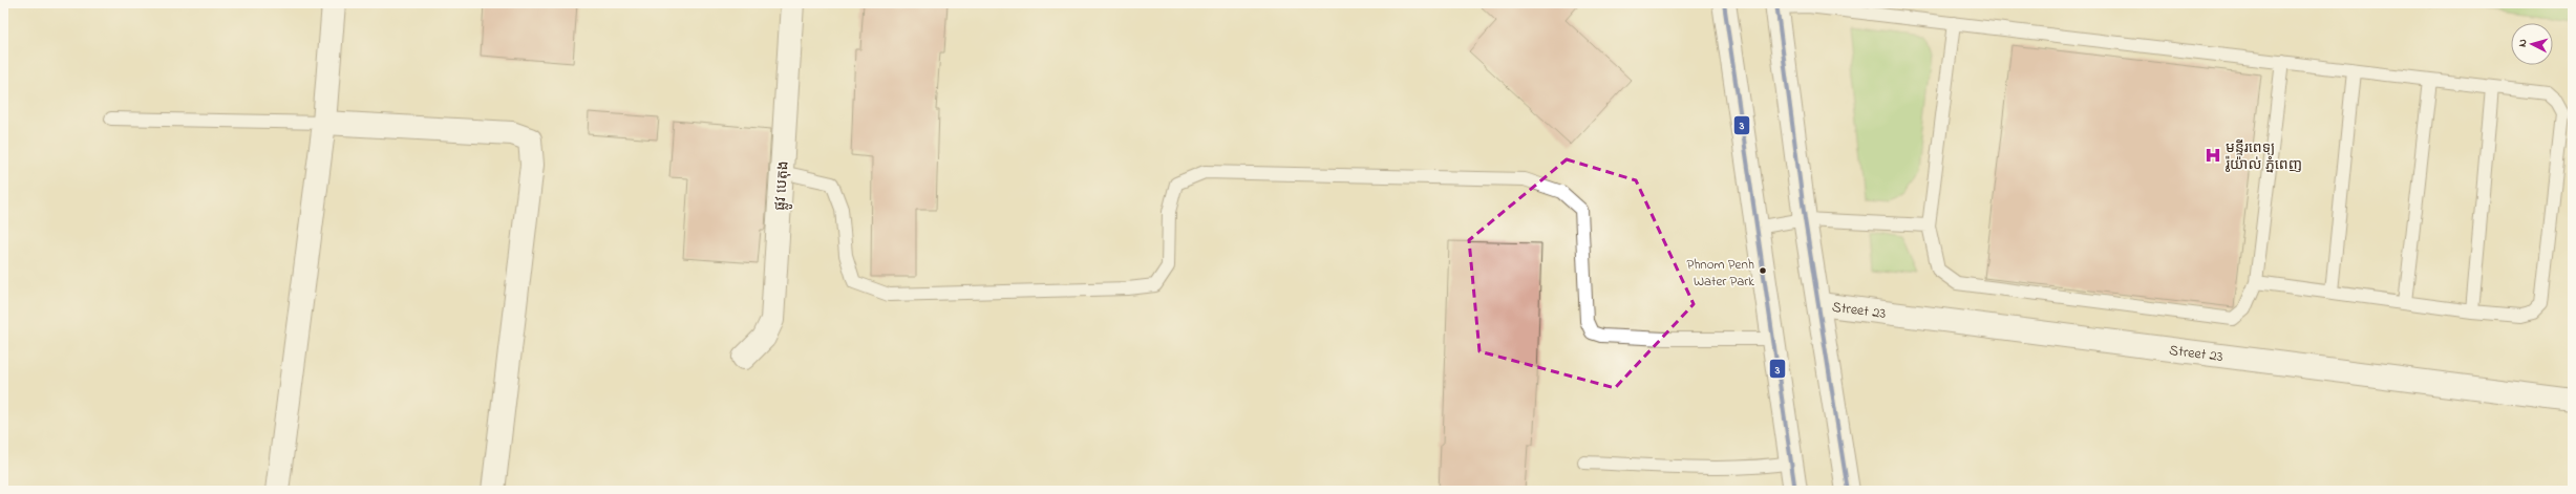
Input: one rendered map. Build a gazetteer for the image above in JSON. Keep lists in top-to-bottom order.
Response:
{
  "streets": {
    "main road": ["ផ្លូវ បេតុង", "Street 23"]
  },
  "places": {
    "hospital": ["មន្ទីរពេទ្យ រ៉ូយ៉ាល់ ភ្នំពេញ"],
    "other": ["Phnom Penh Water Park"]
  },
  "lines": ["transit line 3"],
  "north": "left"
}
